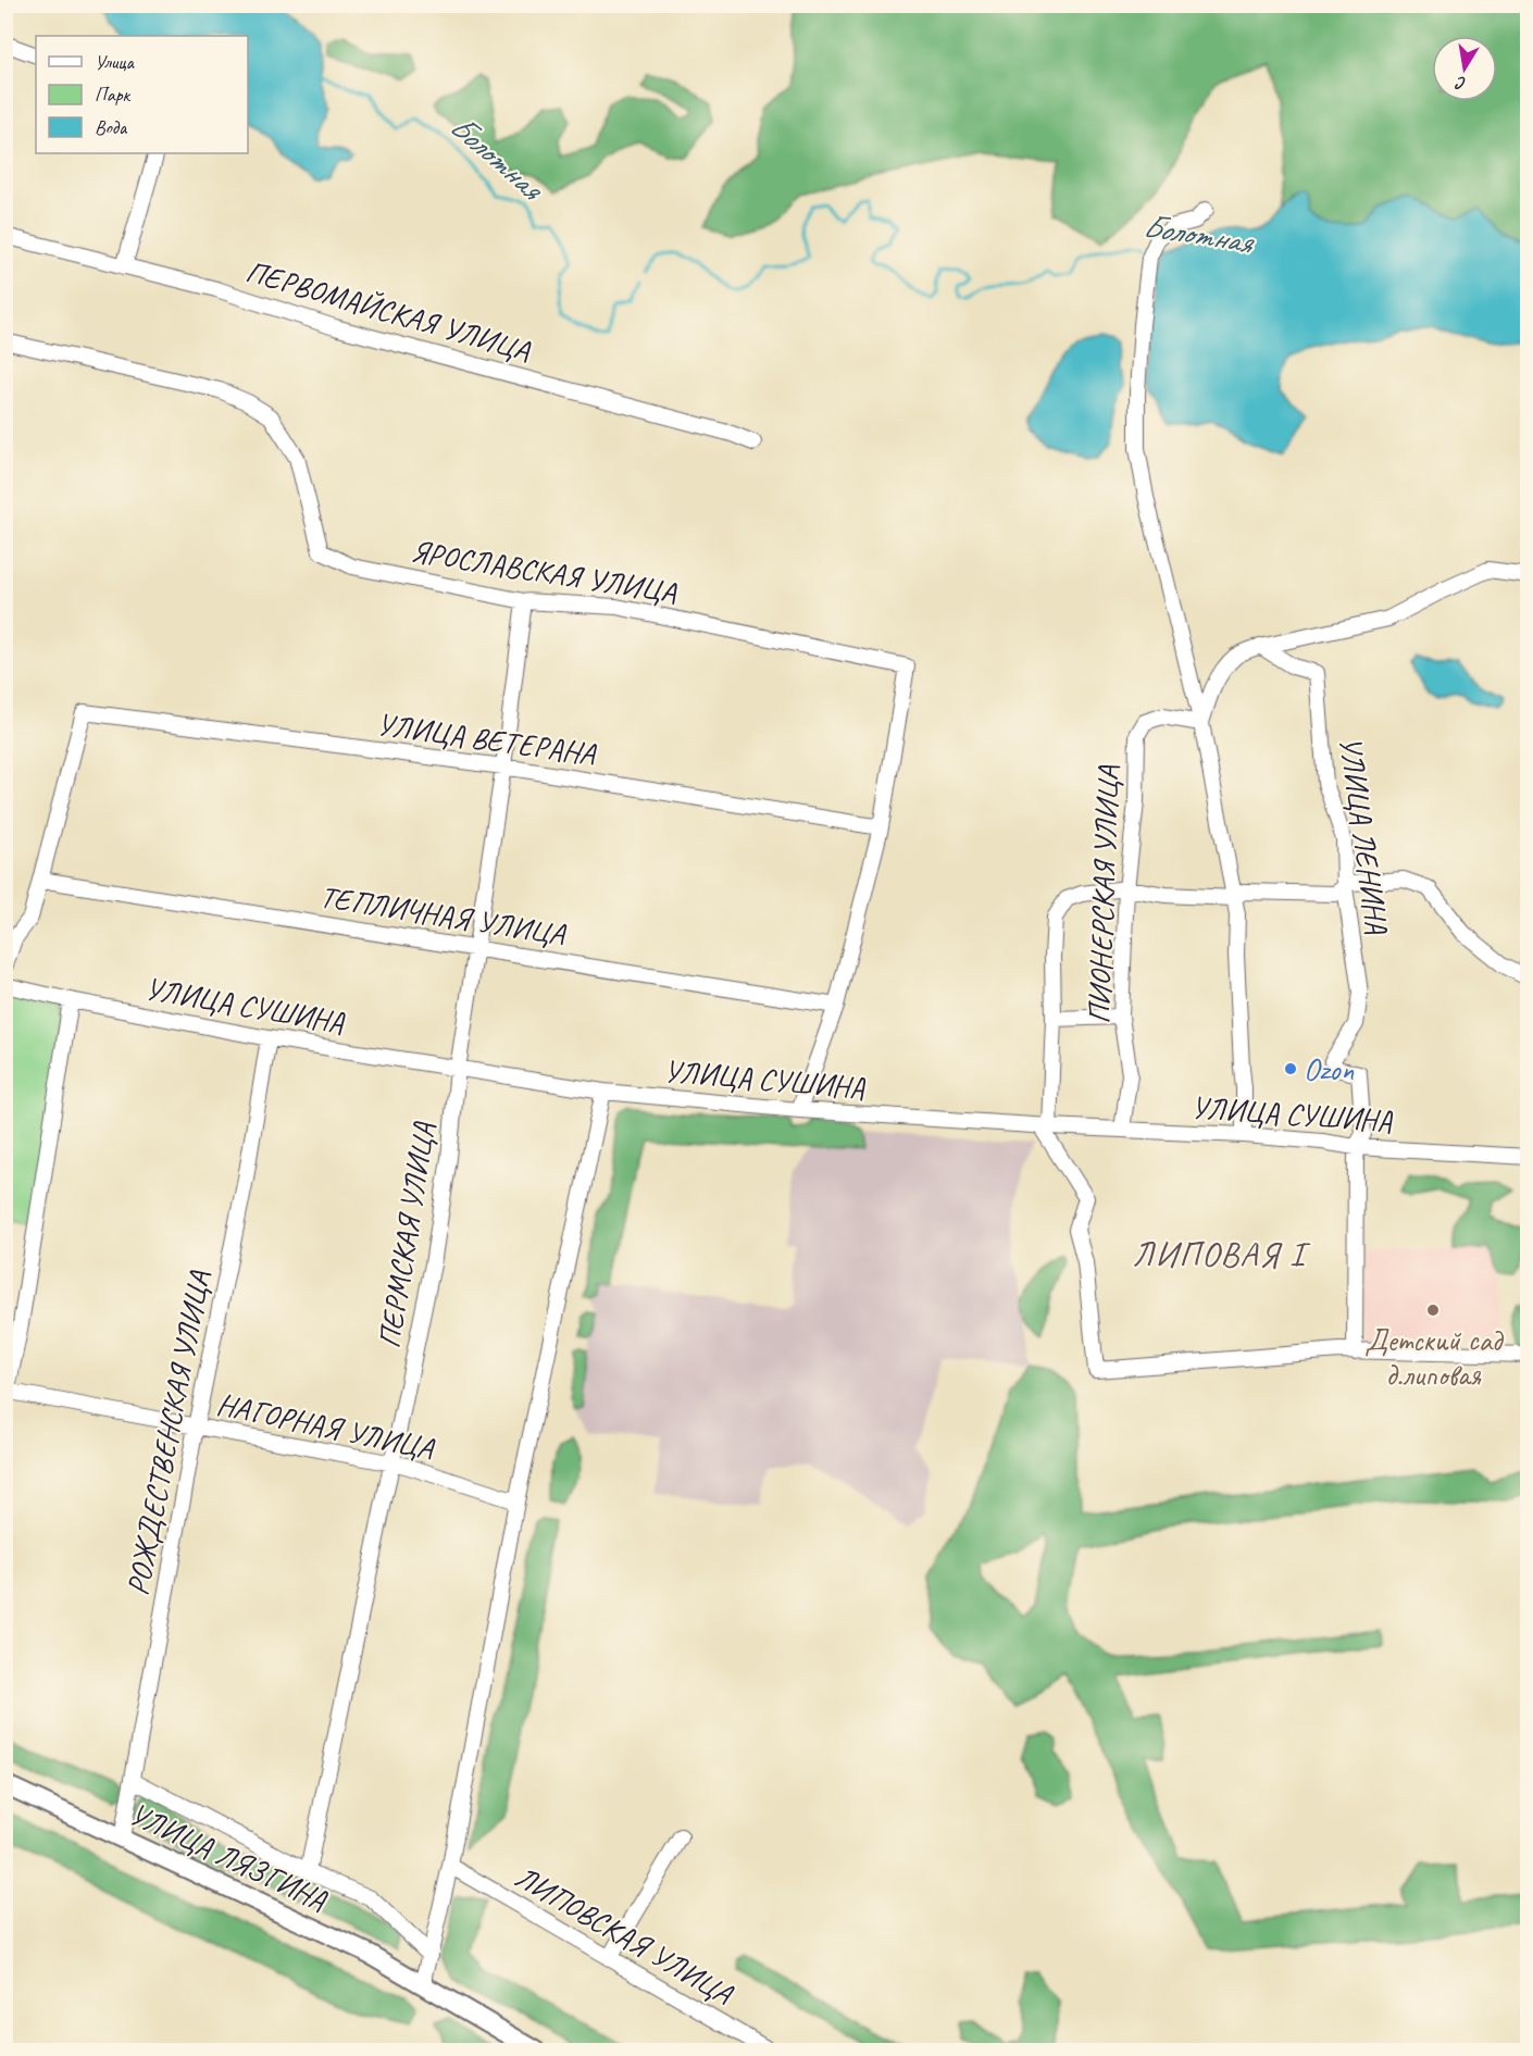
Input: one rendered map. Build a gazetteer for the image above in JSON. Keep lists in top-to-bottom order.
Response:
{
  "streets": {
    "main road": ["УЛИЦА ЛЯЗГИНА"],
    "street": [
      "ПЕРВОМАЙСКАЯ УЛИЦА",
      "ЯРОСЛАВСКАЯ УЛИЦА",
      "УЛИЦА ВЕТЕРАНА",
      "УЛИЦА ЛЕНИНА",
      "ПИОНЕРСКАЯ УЛИЦА",
      "ТЕПЛИЧНАЯ УЛИЦА",
      "УЛИЦА СУШИНА",
      "ПЕРМСКАЯ УЛИЦА",
      "НАГОРНАЯ УЛИЦА",
      "РОЖДЕСТВЕНСКАЯ УЛИЦА",
      "ЛИПОВСКАЯ УЛИЦА"
    ]
  },
  "crossings": [
    ["ЯРОСЛАВСКАЯ УЛИЦА", "УЛИЦА ВЕТЕРАНА"],
    ["ЯРОСЛАВСКАЯ УЛИЦА", "ПЕРМСКАЯ УЛИЦА"],
    ["УЛИЦА ВЕТЕРАНА", "ТЕПЛИЧНАЯ УЛИЦА"],
    ["УЛИЦА ВЕТЕРАНА", "ПЕРМСКАЯ УЛИЦА"],
    ["УЛИЦА ЛЕНИНА", "УЛИЦА СУШИНА"],
    ["ПИОНЕРСКАЯ УЛИЦА", "УЛИЦА СУШИНА"],
    ["ТЕПЛИЧНАЯ УЛИЦА", "ПЕРМСКАЯ УЛИЦА"],
    ["УЛИЦА СУШИНА", "ПЕРМСКАЯ УЛИЦА"],
    ["УЛИЦА СУШИНА", "РОЖДЕСТВЕНСКАЯ УЛИЦА"],
    ["ПЕРМСКАЯ УЛИЦА", "НАГОРНАЯ УЛИЦА"],
    ["НАГОРНАЯ УЛИЦА", "РОЖДЕСТВЕНСКАЯ УЛИЦА"],
    ["РОЖДЕСТВЕНСКАЯ УЛИЦА", "УЛИЦА ЛЯЗГИНА"]
  ],
  "districts": ["ЛИПОВАЯ I"],
  "water": ["Болотная"],
  "places": ["Ozon", "Детский сад д.липовая"],
  "legend": ["Улица", "Парк", "Вода"],
  "north": "bottom"
}
